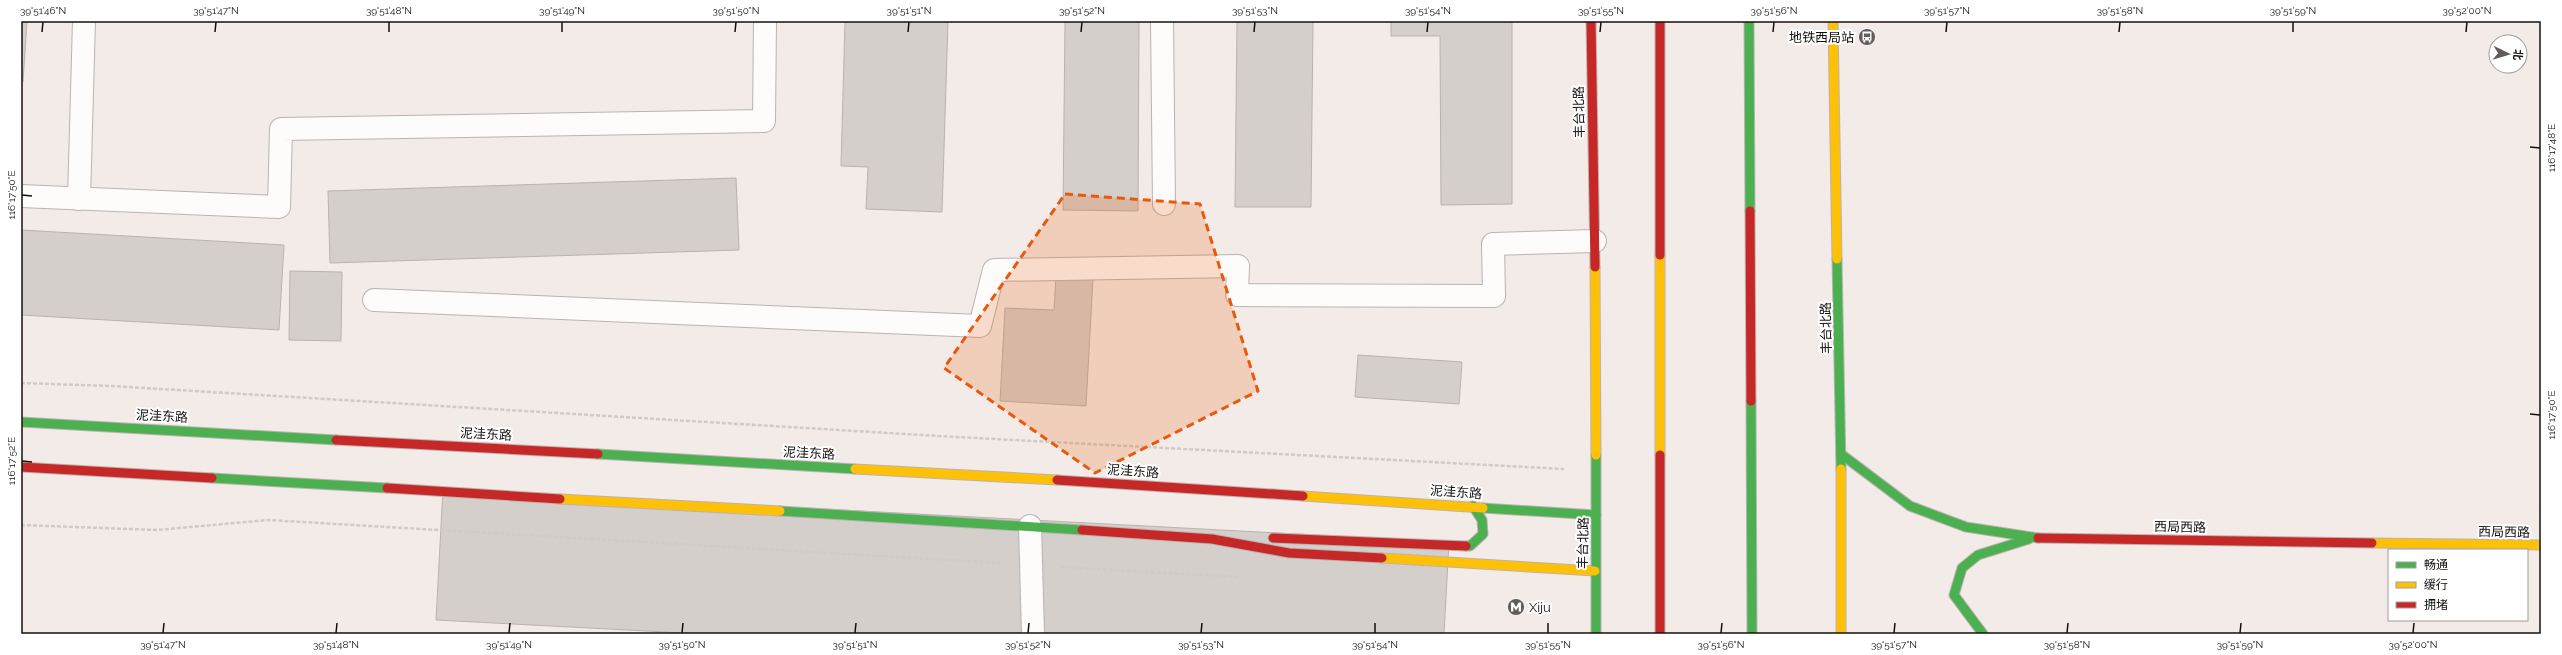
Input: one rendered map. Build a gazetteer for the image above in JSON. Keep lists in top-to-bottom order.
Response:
{
  "streets": {
    "main road": ["丰台北路", "泥洼东路", "西局西路"]
  },
  "crossings": [
    ["丰台北路", "泥洼东路"],
    ["丰台北路", "西局西路"]
  ],
  "places": {
    "bus stop": ["地铁西局站"],
    "metro station": ["Xiju"]
  },
  "legend": ["畅通", "缓行", "拥堵"],
  "north": "right",
  "coordinates": [
    "39°51'46\"N",
    "39°51'47\"N",
    "39°51'48\"N",
    "39°51'49\"N",
    "39°51'50\"N",
    "39°51'51\"N",
    "39°51'52\"N",
    "39°51'53\"N",
    "39°51'54\"N",
    "39°51'55\"N",
    "39°51'56\"N",
    "39°51'57\"N",
    "39°51'58\"N",
    "39°51'59\"N",
    "39°52'00\"N",
    "116°17'48\"E",
    "116°17'50\"E",
    "116°17'52\"E"
  ]
}
